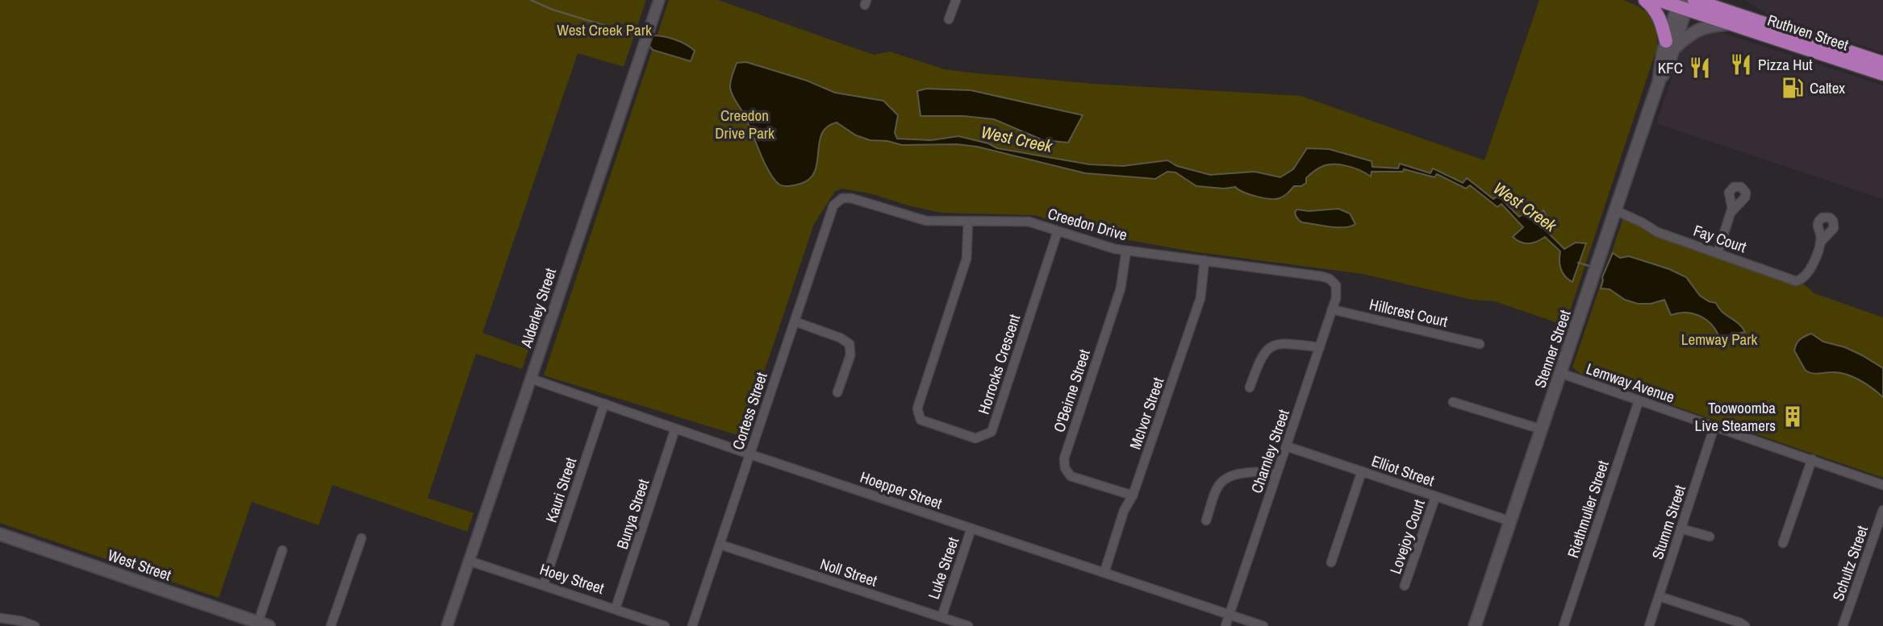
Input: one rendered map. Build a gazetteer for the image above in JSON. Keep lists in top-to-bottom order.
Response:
{
  "streets": {
    "highway": ["Ruthven Street"],
    "main road": ["Stenner Street", "West Street"],
    "street": [
      "Creedon Drive",
      "Fay Court",
      "Alderley Street",
      "Hillcrest Court",
      "Horrocks Crescent",
      "Lemway Avenue",
      "O'Beirne Street",
      "Cortess Street",
      "McIvor Street",
      "Charnley Street",
      "Elliot Street",
      "Kauri Street",
      "Hoepper Street",
      "Riethmuller Street",
      "Bunya Street",
      "Stumm Street",
      "Lovejoy Court",
      "Schultz Street",
      "Luke Street",
      "Noll Street",
      "Hoey Street"
    ]
  },
  "crossings": [
    ["Ruthven Street", "Stenner Street"],
    ["Creedon Drive", "Horrocks Crescent"],
    ["Creedon Drive", "O'Beirne Street"],
    ["Creedon Drive", "Cortess Street"],
    ["Creedon Drive", "McIvor Street"],
    ["Creedon Drive", "Charnley Street"],
    ["Fay Court", "Stenner Street"],
    ["Alderley Street", "Hoepper Street"],
    ["Alderley Street", "Hoey Street"],
    ["Hillcrest Court", "Charnley Street"],
    ["Stenner Street", "Lemway Avenue"],
    ["Stenner Street", "Elliot Street"],
    ["Lemway Avenue", "Riethmuller Street"],
    ["Lemway Avenue", "Stumm Street"],
    ["O'Beirne Street", "McIvor Street"],
    ["Cortess Street", "Hoepper Street"],
    ["Cortess Street", "Noll Street"],
    ["McIvor Street", "Hoepper Street"],
    ["Charnley Street", "Elliot Street"],
    ["Charnley Street", "Hoepper Street"],
    ["Elliot Street", "Lovejoy Court"],
    ["Kauri Street", "Hoepper Street"],
    ["Kauri Street", "Hoey Street"],
    ["Hoepper Street", "Bunya Street"],
    ["Hoepper Street", "Luke Street"],
    ["Bunya Street", "Hoey Street"],
    ["Luke Street", "Noll Street"]
  ],
  "water": ["West Creek"],
  "parks": ["West Creek Park", "Creedon Drive Park", "Lemway Park"],
  "places": {
    "restaurant": ["Pizza Hut", "KFC"],
    "fuel station": ["Caltex"],
    "building": ["Toowoomba Live Steamers"]
  }
}
